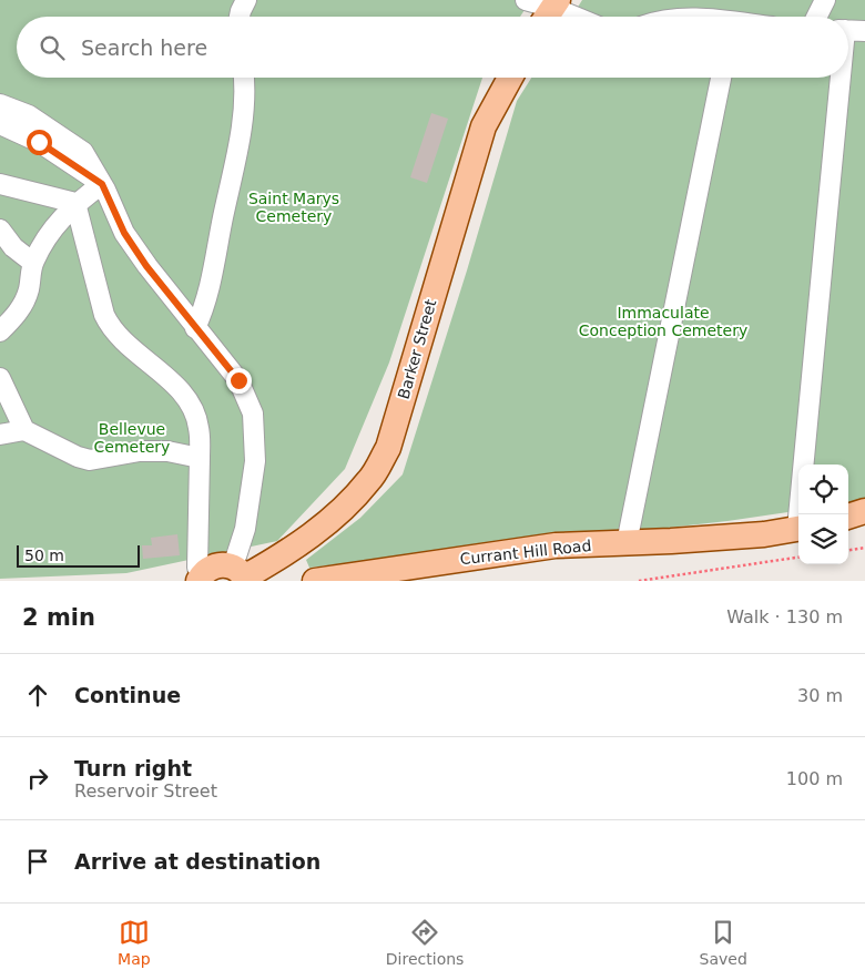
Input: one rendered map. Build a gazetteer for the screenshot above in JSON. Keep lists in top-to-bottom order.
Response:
{
  "streets": {
    "main road": ["Barker Street", "Currant Hill Road"]
  },
  "parks": ["Saint Marys Cemetery", "Immaculate Conception Cemetery", "Bellevue Cemetery"],
  "scale_bar": "50 m",
  "page": {
    "search": "Search here",
    "scale": "50 m",
    "heading": ["2 min", "Walk · 130 m"],
    "list": [
      ["Continue", "30 m"],
      ["Turn right", "Reservoir Street", "100 m"],
      "Arrive at destination"
    ],
    "nav": ["Map", "Directions", "Saved"]
  }
}
